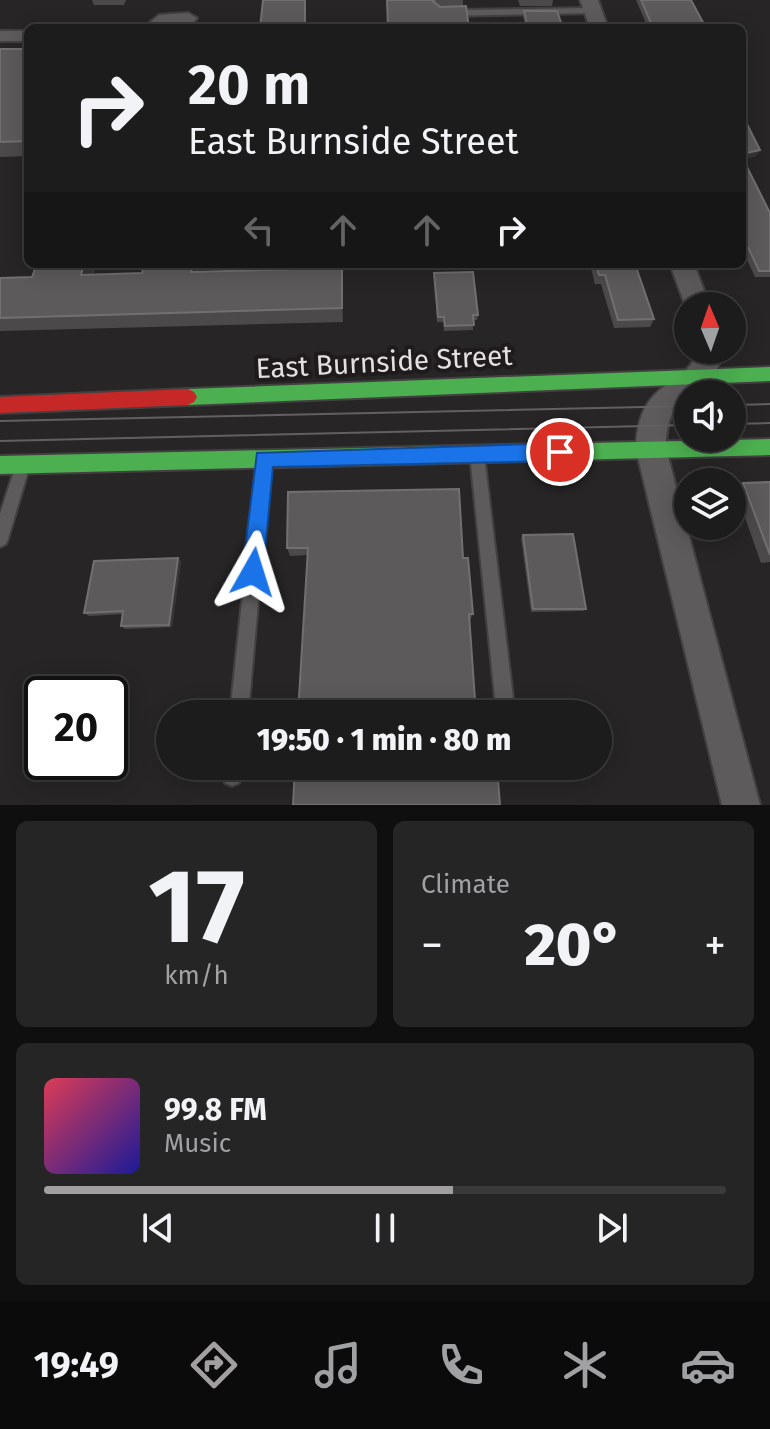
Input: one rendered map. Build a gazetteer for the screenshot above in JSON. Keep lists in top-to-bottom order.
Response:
{
  "streets": {
    "street": ["East Burnside Street"]
  },
  "north": "top",
  "page": {
    "turn": ["20 m", "East Burnside Street"],
    "limit": "20",
    "trip": "19:50 · 1 min · 80 m",
    "tile": [
      ["17", "km/h"],
      "Climate"
    ],
    "heat": ["−", "20°", "+"],
    "song": ["99.8 FM", "Music"],
    "tabs": "19:49"
  }
}
